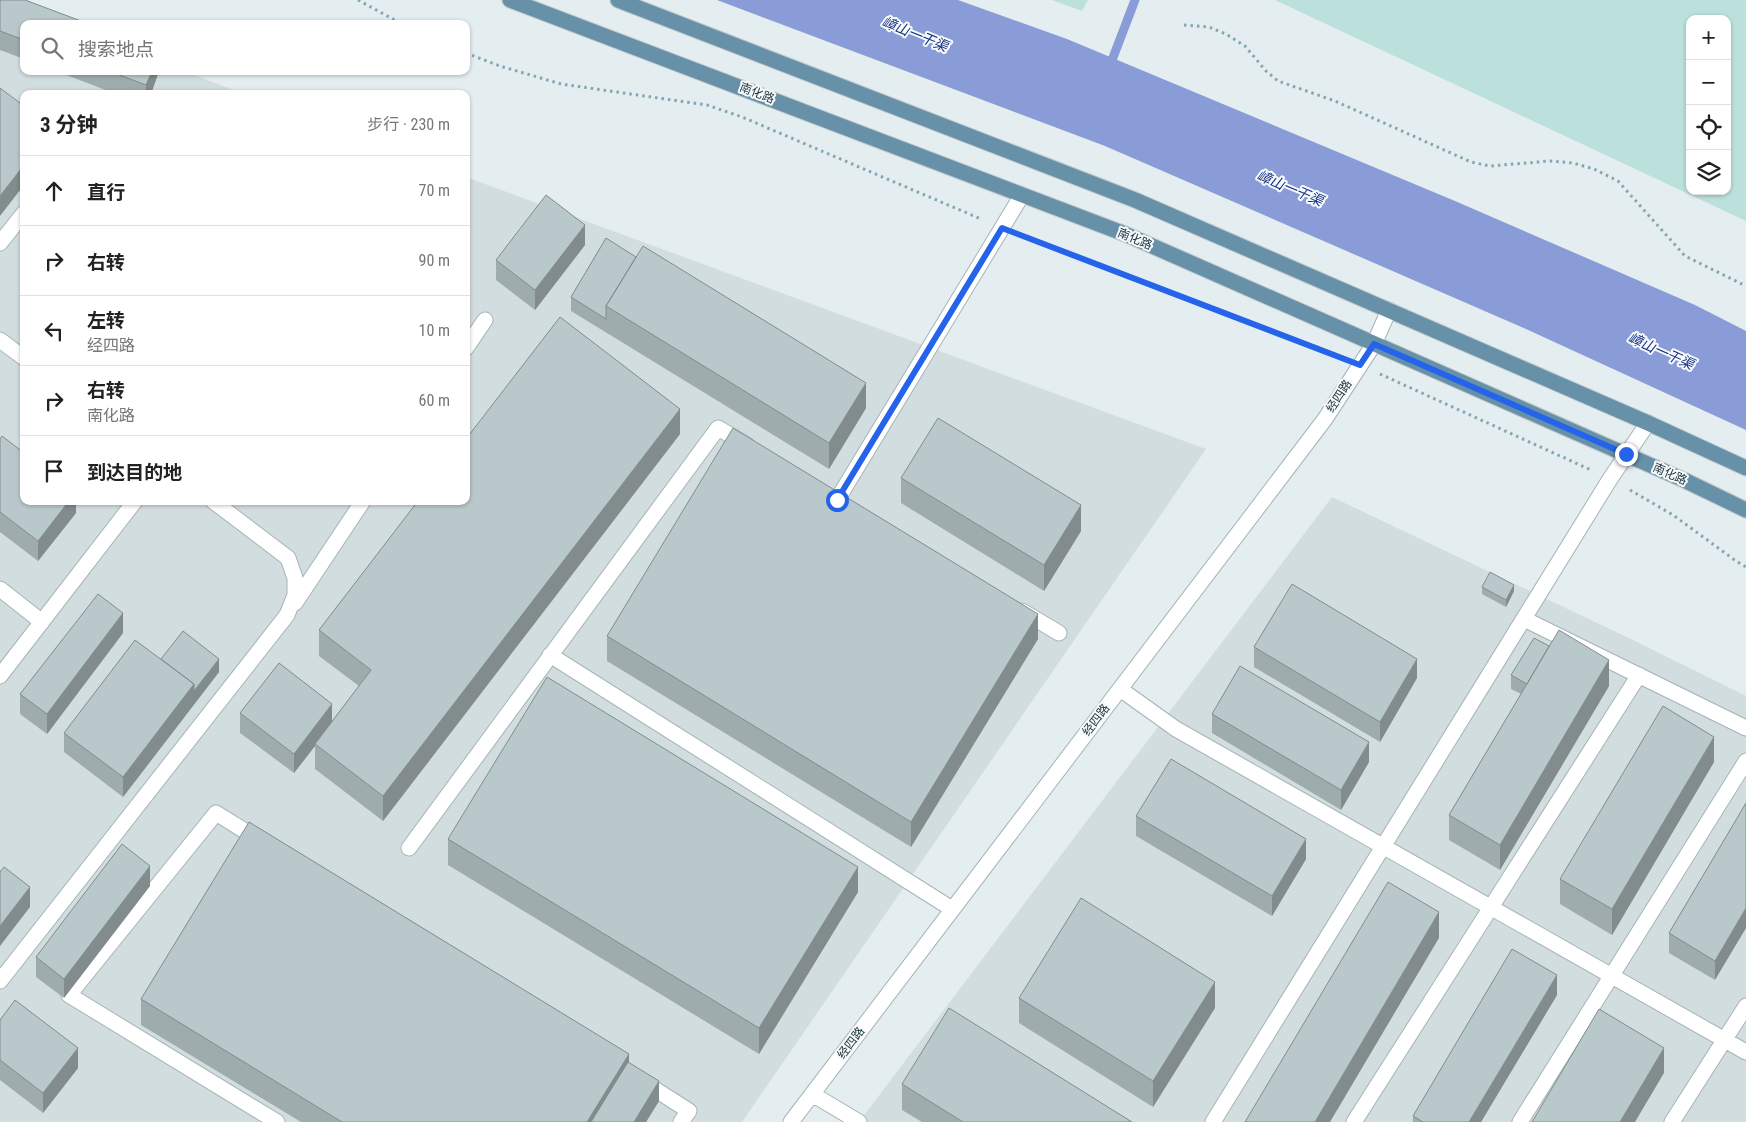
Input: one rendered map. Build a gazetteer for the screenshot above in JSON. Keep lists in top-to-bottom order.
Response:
{
  "streets": {
    "main road": ["南化路"],
    "street": ["经四路"]
  },
  "crossings": [
    ["南化路", "经四路"]
  ],
  "water": ["嶂山一干渠"],
  "page": {
    "map_buttons": ["+", "−"],
    "search": "搜索地点",
    "heading": ["3 分钟", "步行 · 230 m"],
    "list": [
      ["直行", "70 m"],
      ["右转", "90 m"],
      ["左转", "经四路", "10 m"],
      ["右转", "南化路", "60 m"],
      "到达目的地"
    ]
  }
}
